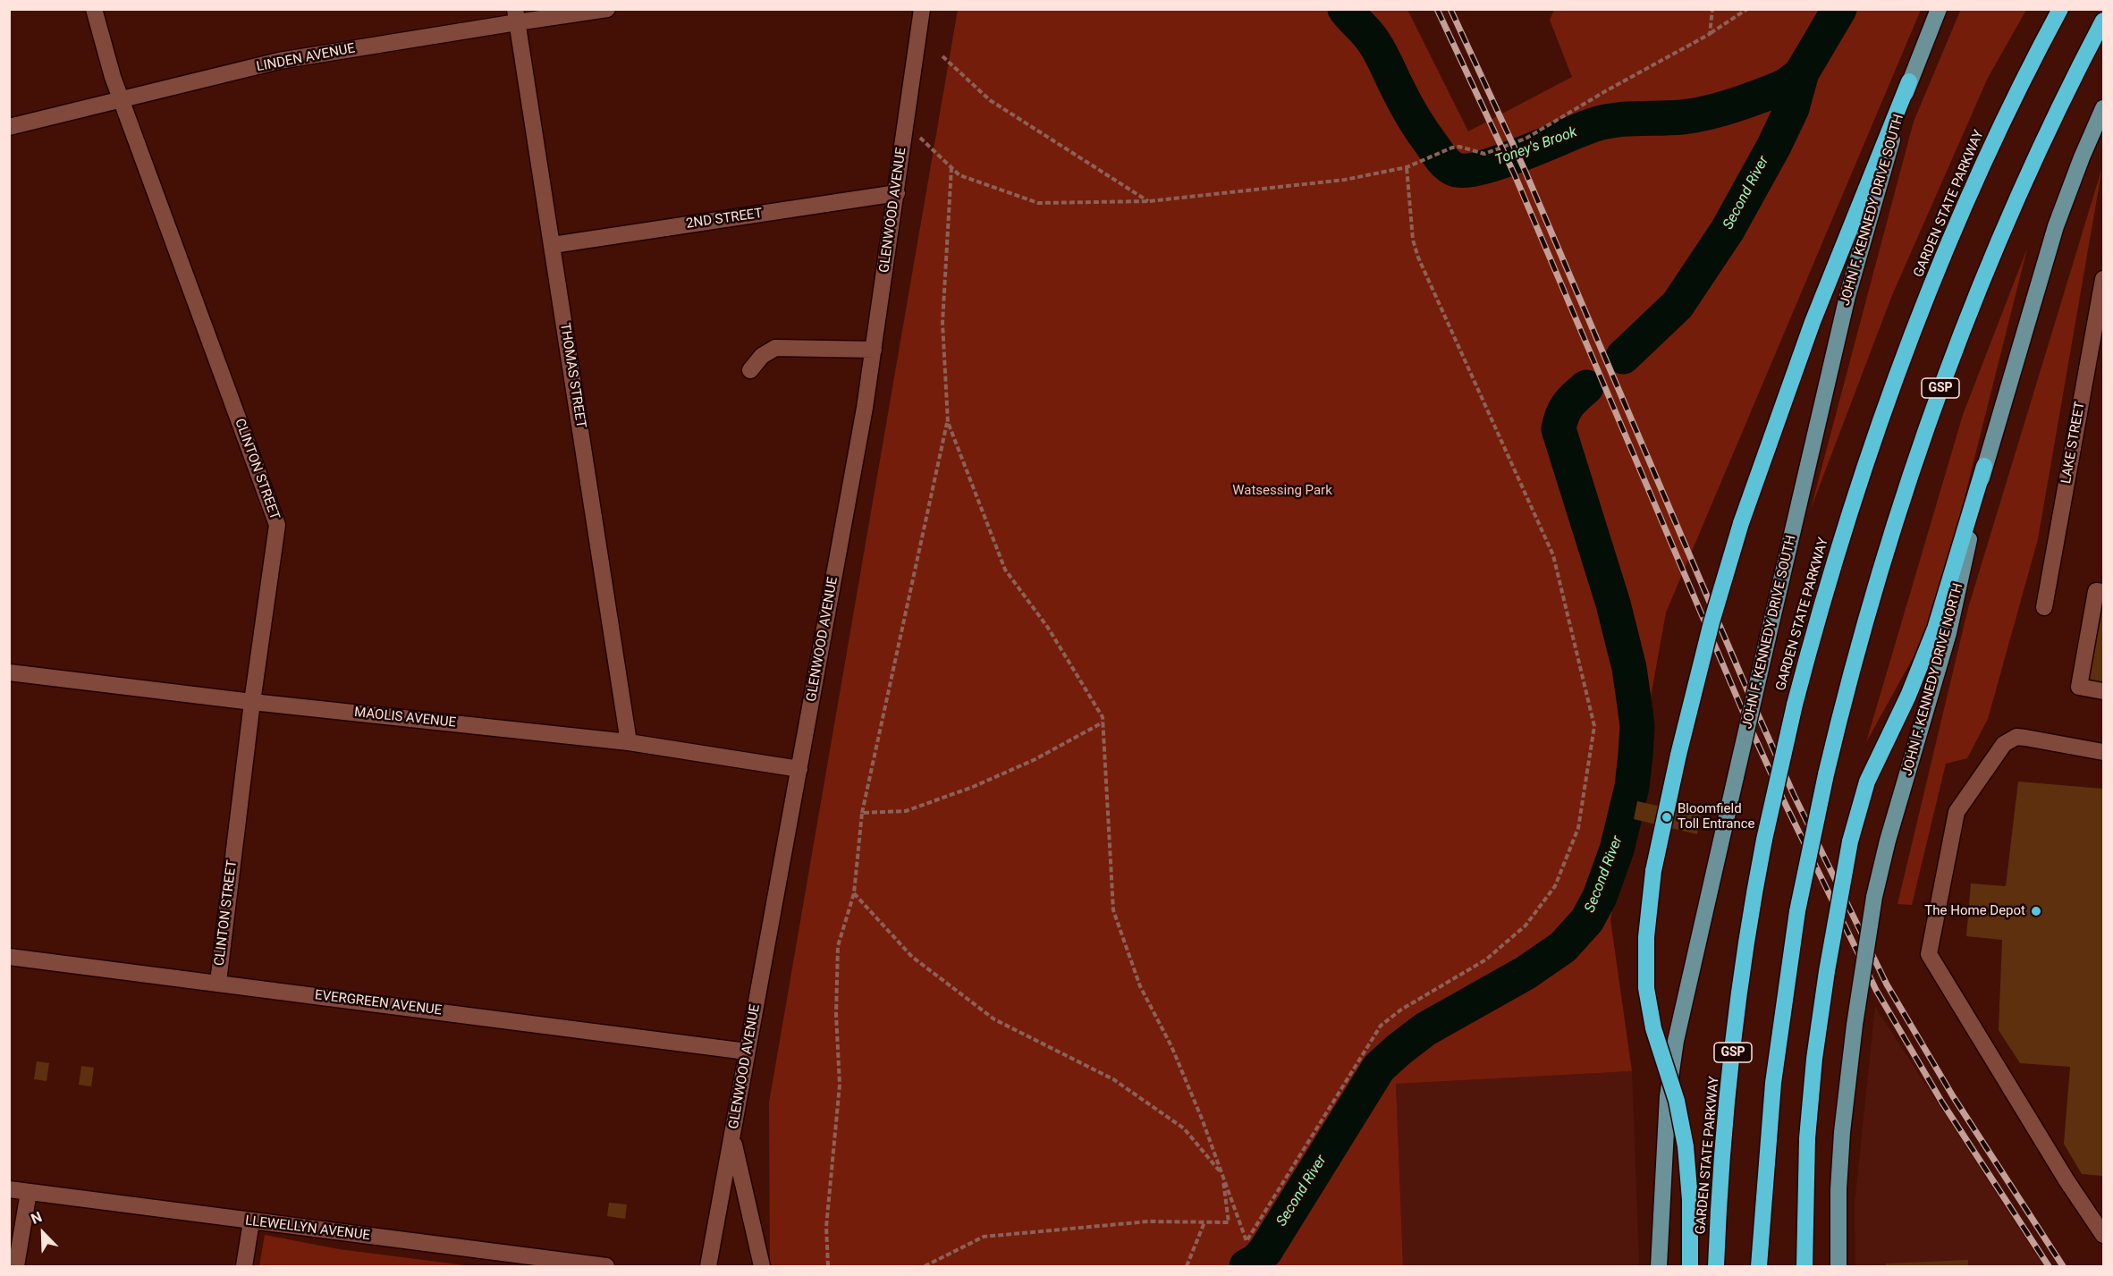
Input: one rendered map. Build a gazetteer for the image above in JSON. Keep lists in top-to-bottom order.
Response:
{
  "streets": {
    "highway": ["GARDEN STATE PARKWAY", "GSP"],
    "main road": ["JOHN F. KENNEDY DRIVE SOUTH", "JOHN F. KENNEDY DRIVE NORTH"],
    "street": [
      "LINDEN AVENUE",
      "GLENWOOD AVENUE",
      "2ND STREET",
      "THOMAS STREET",
      "LAKE STREET",
      "CLINTON STREET",
      "MAOLIS AVENUE",
      "EVERGREEN AVENUE",
      "LLEWELLYN AVENUE"
    ]
  },
  "crossings": [
    ["LINDEN AVENUE", "THOMAS STREET"],
    ["LINDEN AVENUE", "CLINTON STREET"],
    ["GLENWOOD AVENUE", "2ND STREET"],
    ["GLENWOOD AVENUE", "MAOLIS AVENUE"],
    ["GLENWOOD AVENUE", "EVERGREEN AVENUE"],
    ["2ND STREET", "THOMAS STREET"],
    ["THOMAS STREET", "MAOLIS AVENUE"],
    ["CLINTON STREET", "MAOLIS AVENUE"],
    ["CLINTON STREET", "EVERGREEN AVENUE"]
  ],
  "water": ["Toney's Brook", "Second River"],
  "parks": ["Watsessing Park"],
  "places": ["Bloomfield Toll Entrance", "The Home Depot"],
  "north": "top left"
}
